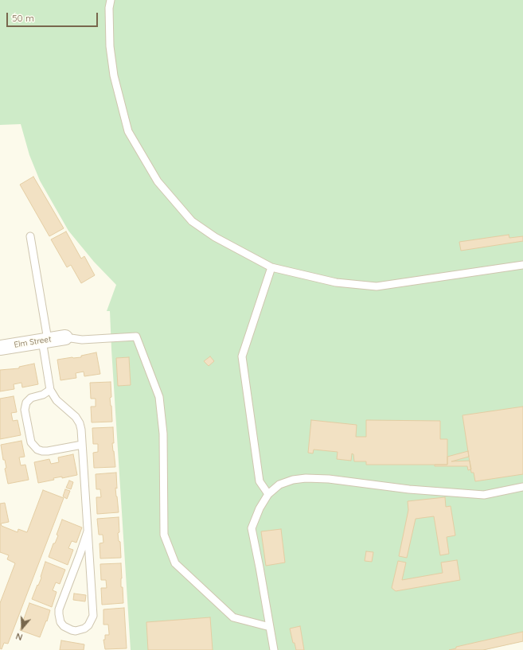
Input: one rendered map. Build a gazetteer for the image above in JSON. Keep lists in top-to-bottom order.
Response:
{
  "streets": {
    "street": ["Elm Street"]
  },
  "scale_bar": "50 m",
  "north": "bottom"
}
